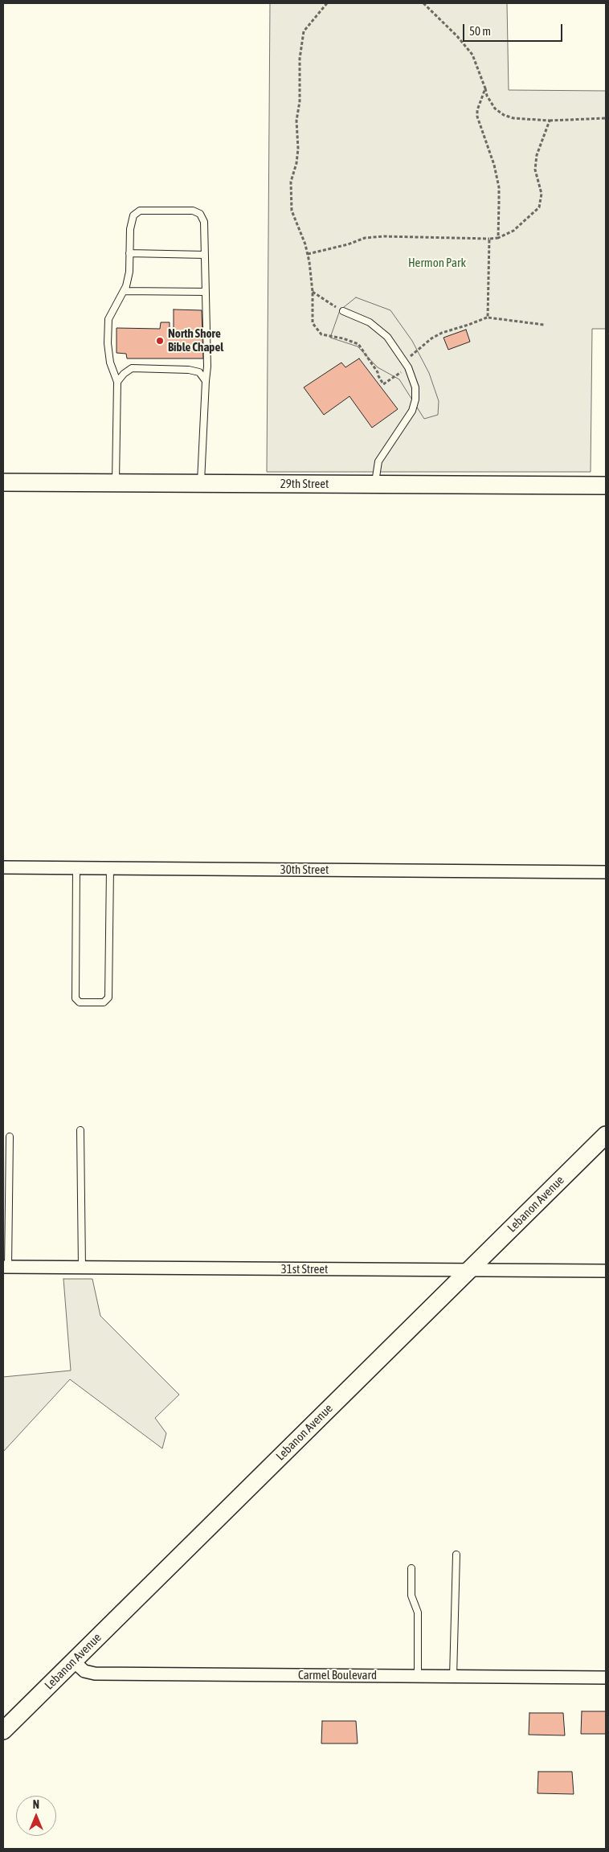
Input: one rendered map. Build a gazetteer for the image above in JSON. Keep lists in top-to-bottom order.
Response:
{
  "streets": {
    "street": [
      "29th Street",
      "30th Street",
      "Lebanon Avenue",
      "31st Street",
      "Carmel Boulevard"
    ]
  },
  "crossings": [
    ["Lebanon Avenue", "31st Street"],
    ["Lebanon Avenue", "Carmel Boulevard"]
  ],
  "parks": ["Hermon Park"],
  "places": ["North Shore Bible Chapel"],
  "scale_bar": "50 m",
  "north": "top"
}
